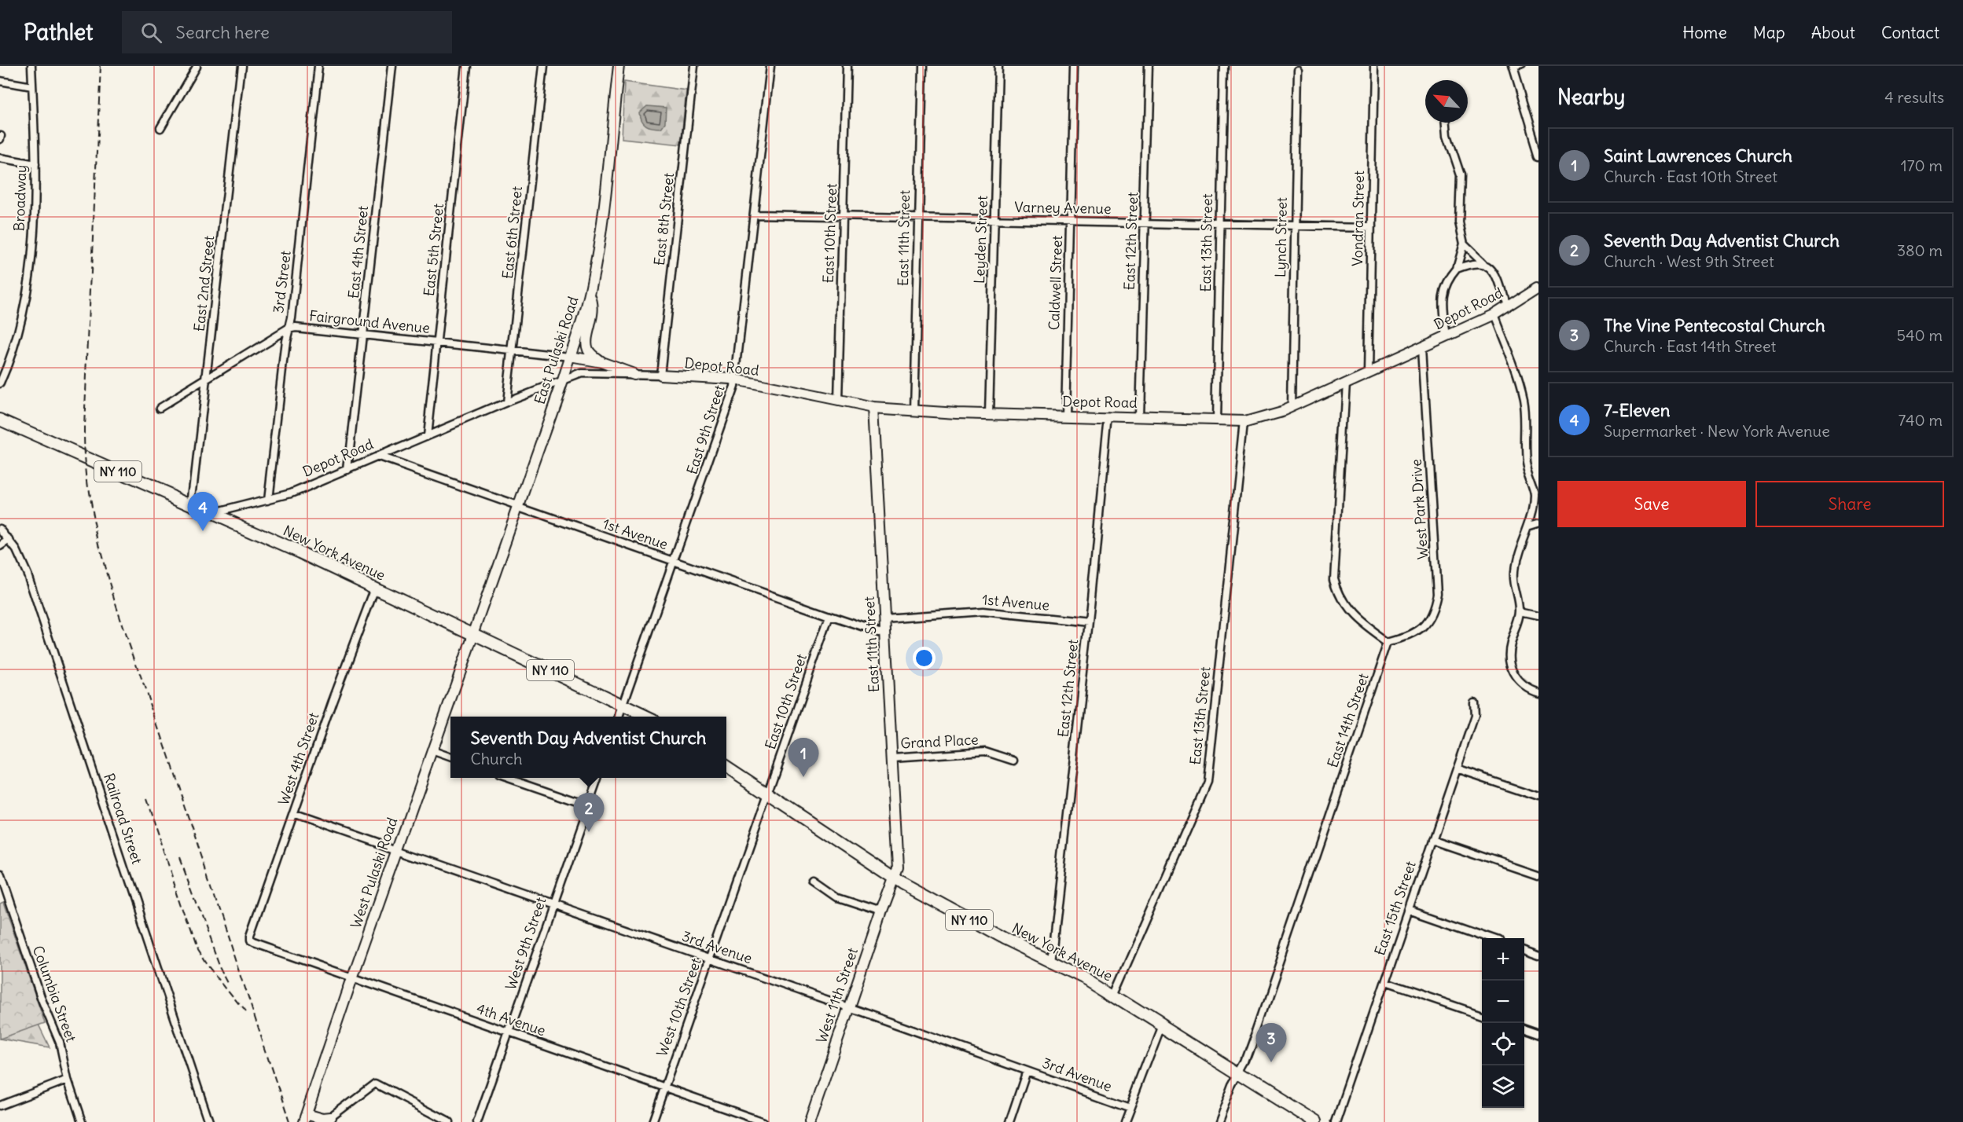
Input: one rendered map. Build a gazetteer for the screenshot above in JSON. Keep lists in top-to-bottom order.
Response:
{
  "streets": {
    "main road": ["NY 110", "New York Avenue"],
    "street": [
      "Broadway",
      "Varney Avenue",
      "Vondran Street",
      "East 8th Street",
      "East 6th Street",
      "East 10th Street",
      "Lynch Street",
      "East 11th Street",
      "Leyden Street",
      "East 12th Street",
      "East 13th Street",
      "East 5th Street",
      "East 4th Street",
      "3rd Street",
      "Caldwell Street",
      "East 2nd Street",
      "Depot Road",
      "Fairground Avenue",
      "East Pulaski Road",
      "East 9th Street",
      "West Park Drive",
      "1st Avenue",
      "East 14th Street",
      "Grand Place",
      "West 4th Street",
      "Railroad Street",
      "West Pulaski Road",
      "East 15th Street",
      "West 9th Street",
      "3rd Avenue",
      "Columbia Street",
      "West 11th Street",
      "West 10th Street",
      "4th Avenue"
    ]
  },
  "crossings": [
    ["Varney Avenue", "Vondran Street"],
    ["Varney Avenue", "East 10th Street"],
    ["Varney Avenue", "Lynch Street"],
    ["Varney Avenue", "East 11th Street"],
    ["Varney Avenue", "Leyden Street"],
    ["Varney Avenue", "East 12th Street"],
    ["Varney Avenue", "East 13th Street"],
    ["Varney Avenue", "Caldwell Street"],
    ["Varney Avenue", "East 9th Street"],
    ["Vondran Street", "Depot Road"],
    ["East 8th Street", "Depot Road"],
    ["East 6th Street", "Depot Road"],
    ["East 6th Street", "Fairground Avenue"],
    ["East 10th Street", "Depot Road"],
    ["East 10th Street", "1st Avenue"],
    ["East 10th Street", "New York Avenue"],
    ["East 10th Street", "West 10th Street"],
    ["Lynch Street", "Depot Road"],
    ["East 11th Street", "Depot Road"],
    ["East 11th Street", "1st Avenue"],
    ["East 11th Street", "New York Avenue"],
    ["East 11th Street", "Grand Place"],
    ["East 11th Street", "West 11th Street"],
    ["Leyden Street", "Depot Road"],
    ["East 12th Street", "Depot Road"],
    ["East 12th Street", "1st Avenue"],
    ["East 12th Street", "New York Avenue"],
    ["East 13th Street", "Depot Road"],
    ["East 13th Street", "New York Avenue"],
    ["East 5th Street", "Depot Road"],
    ["East 5th Street", "Fairground Avenue"],
    ["East 4th Street", "Depot Road"],
    ["East 4th Street", "Fairground Avenue"],
    ["3rd Street", "Depot Road"],
    ["3rd Street", "Fairground Avenue"],
    ["Caldwell Street", "Depot Road"],
    ["East 2nd Street", "Fairground Avenue"],
    ["East 2nd Street", "New York Avenue"],
    ["Depot Road", "Fairground Avenue"],
    ["Depot Road", "East Pulaski Road"],
    ["Depot Road", "East 9th Street"],
    ["Depot Road", "West Park Drive"],
    ["Depot Road", "1st Avenue"],
    ["Depot Road", "New York Avenue"],
    ["Fairground Avenue", "East Pulaski Road"],
    ["East Pulaski Road", "1st Avenue"],
    ["East Pulaski Road", "New York Avenue"],
    ["East Pulaski Road", "West Pulaski Road"],
    ["East 9th Street", "1st Avenue"],
    ["East 9th Street", "New York Avenue"],
    ["West Park Drive", "East 14th Street"],
    ["New York Avenue", "East 14th Street"],
    ["New York Avenue", "West 4th Street"],
    ["New York Avenue", "West Pulaski Road"],
    ["New York Avenue", "West 11th Street"],
    ["New York Avenue", "West 10th Street"],
    ["West 4th Street", "3rd Avenue"],
    ["West 4th Street", "4th Avenue"],
    ["West Pulaski Road", "3rd Avenue"],
    ["West Pulaski Road", "4th Avenue"],
    ["West 9th Street", "3rd Avenue"],
    ["West 9th Street", "4th Avenue"],
    ["3rd Avenue", "West 11th Street"],
    ["3rd Avenue", "West 10th Street"],
    ["West 10th Street", "4th Avenue"]
  ],
  "north": "top left",
  "page": {
    "header": "Pathlet",
    "search": "Search here",
    "nav": [
      "Home",
      "Map",
      "About",
      "Contact"
    ],
    "heading": ["Nearby", "4 results"],
    "list": [
      {
        "mark": "1",
        "name": "Saint Lawrences Church",
        "note": "Church · East 10th Street",
        "value": "170 m"
      },
      {
        "mark": "2",
        "name": "Seventh Day Adventist Church",
        "note": "Church · West 9th Street",
        "value": "380 m"
      },
      {
        "mark": "3",
        "name": "The Vine Pentecostal Church",
        "note": "Church · East 14th Street",
        "value": "540 m"
      },
      {
        "mark": "4",
        "name": "7-Eleven",
        "note": "Supermarket · New York Avenue",
        "value": "740 m"
      }
    ],
    "buttons": ["Save", "Share"],
    "pins": [
      "4",
      "1",
      "2",
      "3"
    ],
    "popup": ["Seventh Day Adventist Church", "Church"],
    "map_buttons": ["+", "−"]
  }
}
